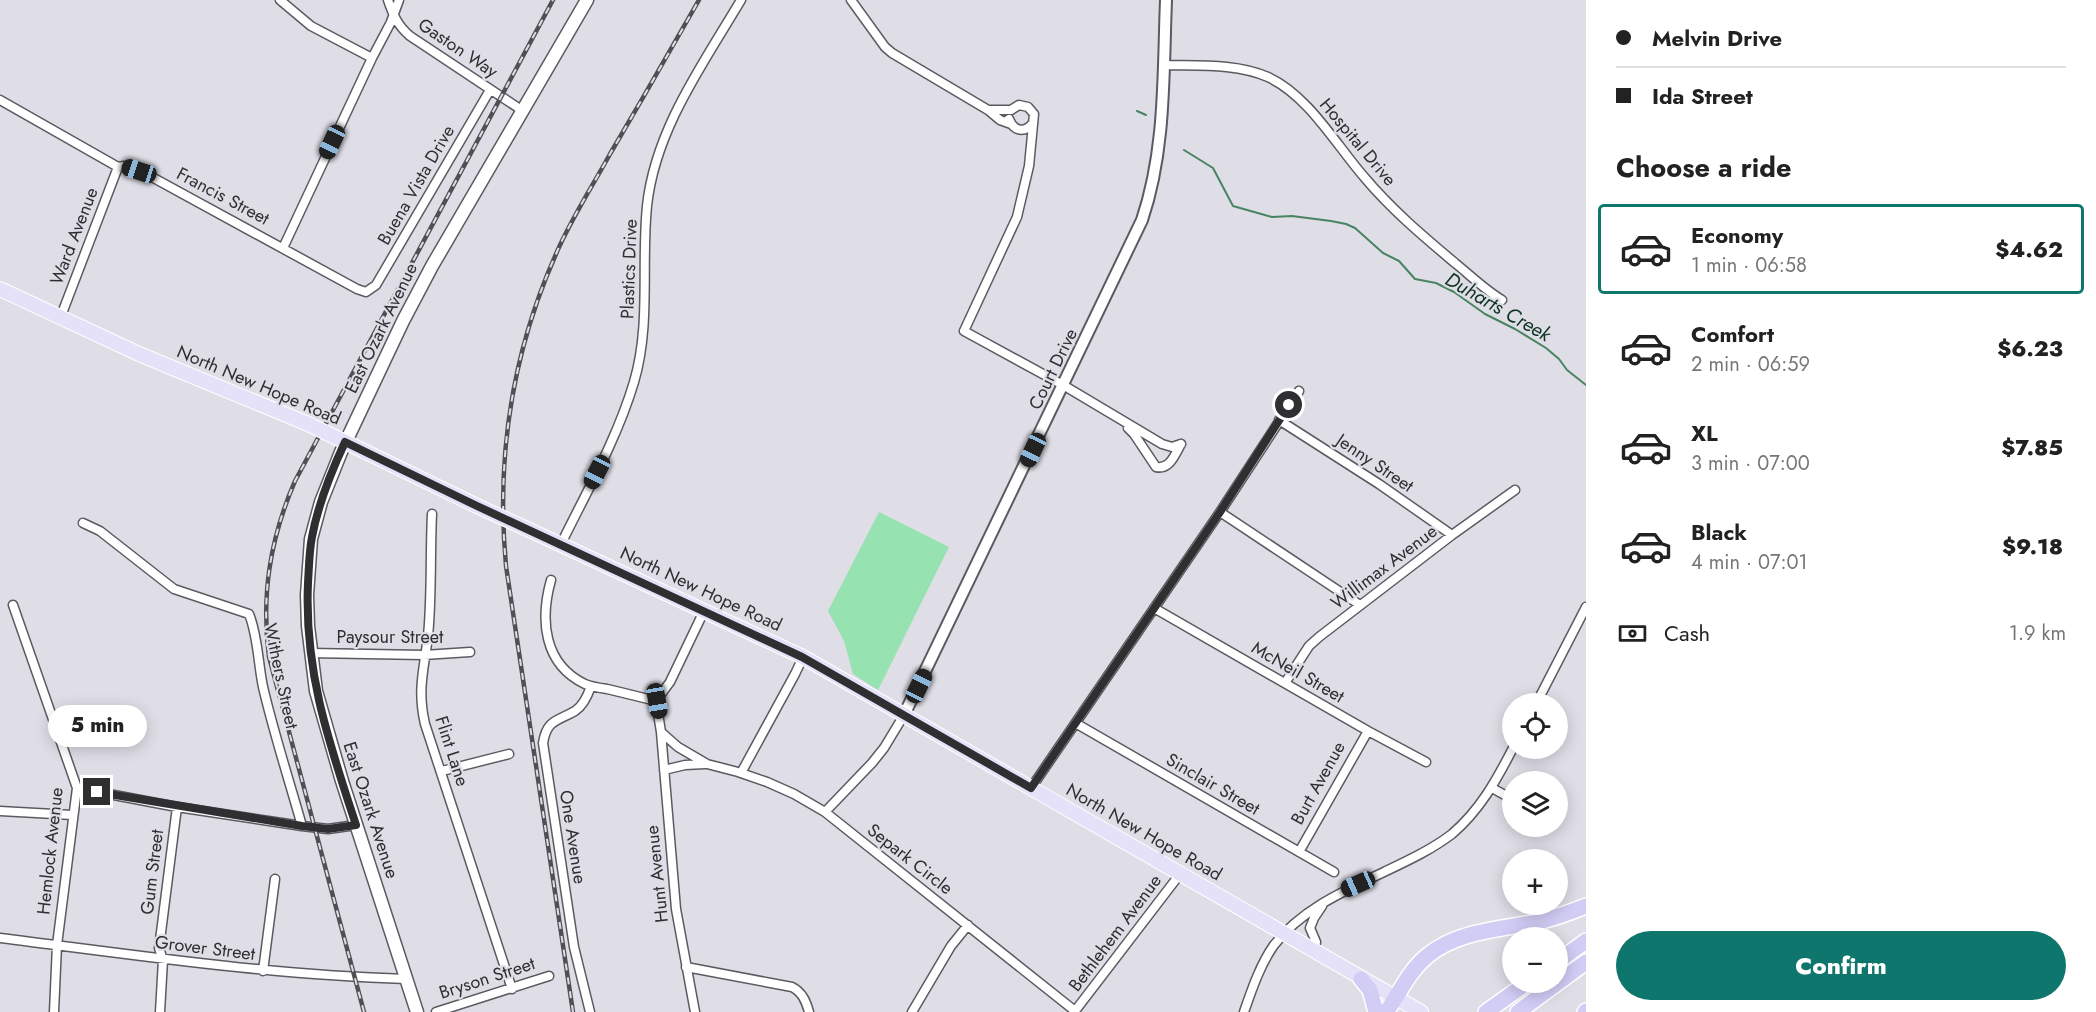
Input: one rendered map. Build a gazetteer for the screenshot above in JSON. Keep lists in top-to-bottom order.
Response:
{
  "streets": {
    "main road": ["East Ozark Avenue", "North New Hope Road"],
    "street": [
      "Gaston Way",
      "Hospital Drive",
      "Buena Vista Drive",
      "Francis Street",
      "Ward Avenue",
      "Plastics Drive",
      "Court Drive",
      "Jenny Street",
      "Willimax Avenue",
      "Paysour Street",
      "McNeil Street",
      "Withers Street",
      "Flint Lane",
      "Burt Avenue",
      "Sinclair Street",
      "One Avenue",
      "Hemlock Avenue",
      "Separk Circle",
      "Gum Street",
      "Hunt Avenue",
      "Bethlehem Avenue",
      "Grover Street",
      "Bryson Street"
    ]
  },
  "crossings": [
    ["Gaston Way", "Buena Vista Drive"],
    ["Gaston Way", "East Ozark Avenue"],
    ["Hospital Drive", "Court Drive"],
    ["Buena Vista Drive", "Francis Street"],
    ["Francis Street", "Ward Avenue"],
    ["Ward Avenue", "North New Hope Road"],
    ["Plastics Drive", "North New Hope Road"],
    ["East Ozark Avenue", "North New Hope Road"],
    ["East Ozark Avenue", "Paysour Street"],
    ["East Ozark Avenue", "Grover Street"],
    ["Court Drive", "North New Hope Road"],
    ["Court Drive", "Separk Circle"],
    ["North New Hope Road", "Bethlehem Avenue"],
    ["Jenny Street", "Willimax Avenue"],
    ["Willimax Avenue", "McNeil Street"],
    ["Paysour Street", "Flint Lane"],
    ["McNeil Street", "Burt Avenue"],
    ["Flint Lane", "Bryson Street"],
    ["Burt Avenue", "Sinclair Street"],
    ["Hemlock Avenue", "Grover Street"],
    ["Separk Circle", "Hunt Avenue"],
    ["Separk Circle", "Bethlehem Avenue"],
    ["Gum Street", "Grover Street"]
  ],
  "water": ["Duharts Creek"],
  "page": {
    "banner": ["Melvin Drive", "Ida Street"],
    "heading": "Choose a ride",
    "list": [
      {
        "name": "Economy",
        "note": "1 min · 06:58",
        "value": "$4.62"
      },
      {
        "name": "Comfort",
        "note": "2 min · 06:59",
        "value": "$6.23"
      },
      {
        "name": "XL",
        "note": "3 min · 07:00",
        "value": "$7.85"
      },
      {
        "name": "Black",
        "note": "4 min · 07:01",
        "value": "$9.18"
      }
    ],
    "pay": ["Cash", "1.9 km"],
    "map_buttons": ["+", "−"],
    "bubble": "5 min",
    "buttons": "Confirm"
  }
}
